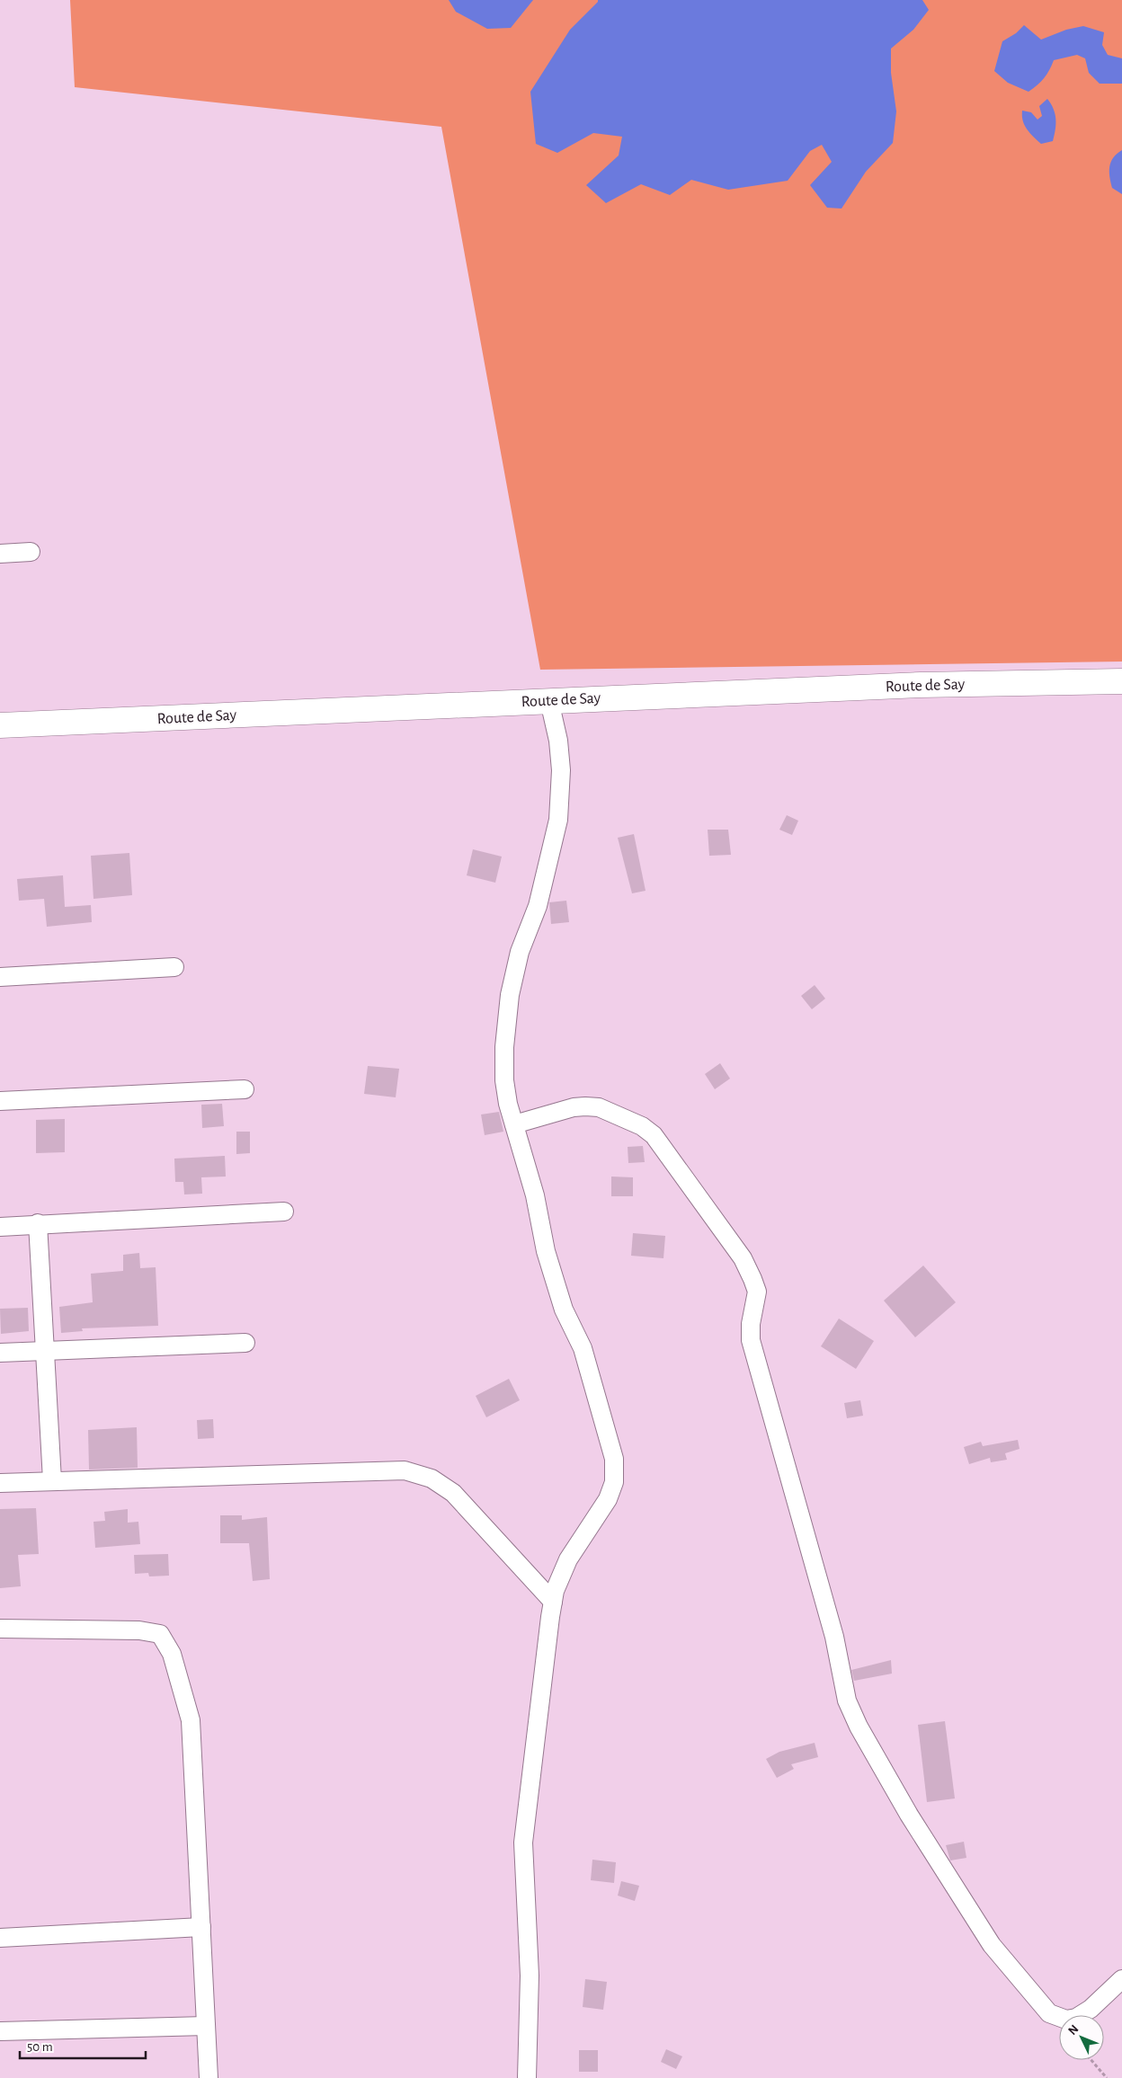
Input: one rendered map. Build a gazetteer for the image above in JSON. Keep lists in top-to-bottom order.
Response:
{
  "streets": {
    "main road": ["Route de Say"]
  },
  "scale_bar": "50 m",
  "north": "top left"
}
